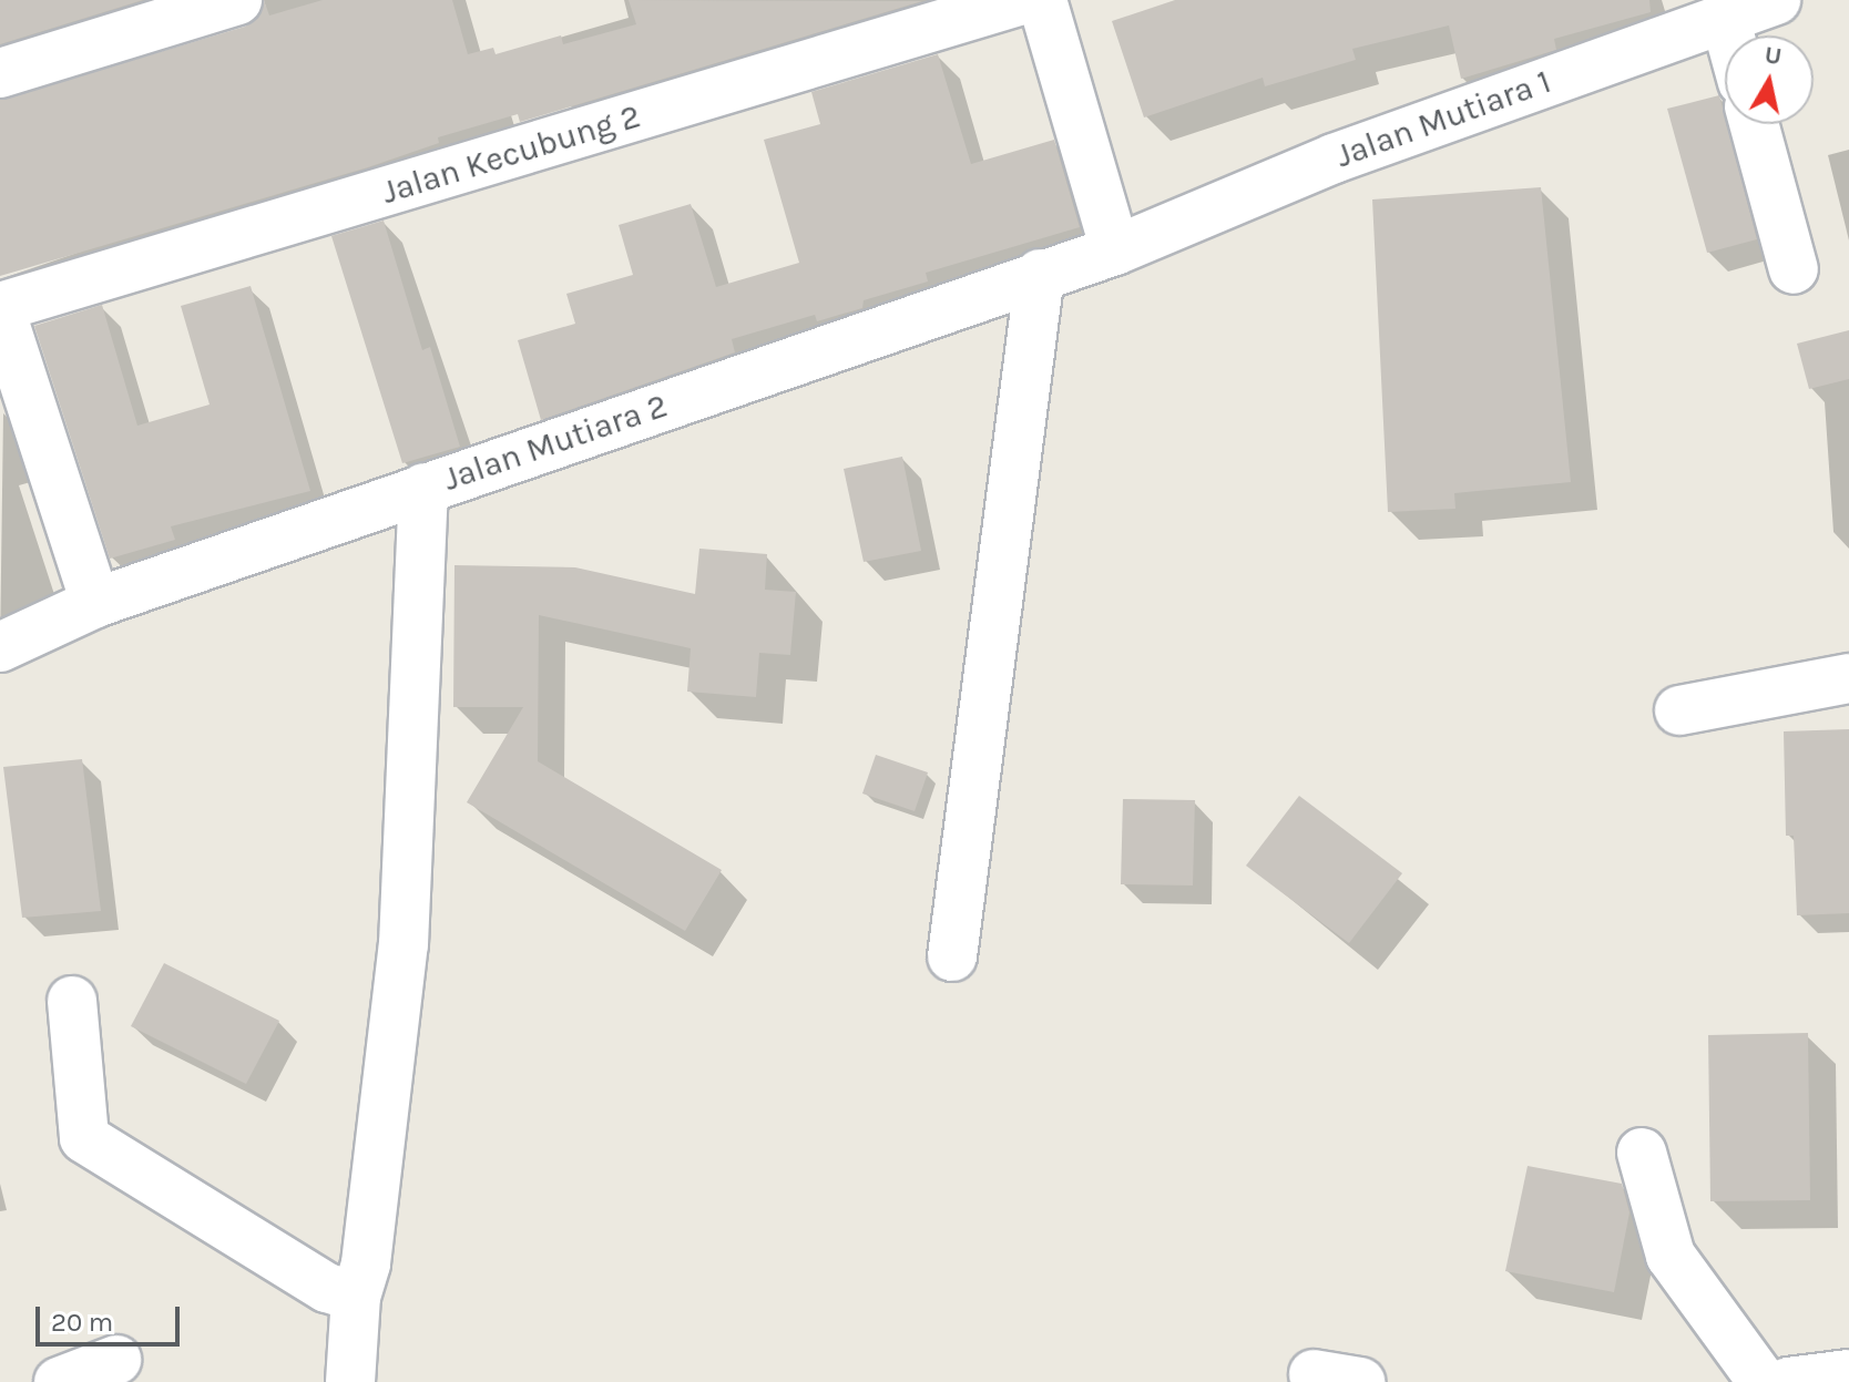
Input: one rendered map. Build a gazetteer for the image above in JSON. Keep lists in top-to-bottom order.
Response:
{
  "streets": {
    "street": ["Jalan Mutiara 1", "Jalan Kecubung 2", "Jalan Mutiara 2"]
  },
  "crossings": [
    ["Jalan Mutiara 1", "Jalan Mutiara 2"]
  ],
  "scale_bar": "20 m",
  "north": "top"
}
